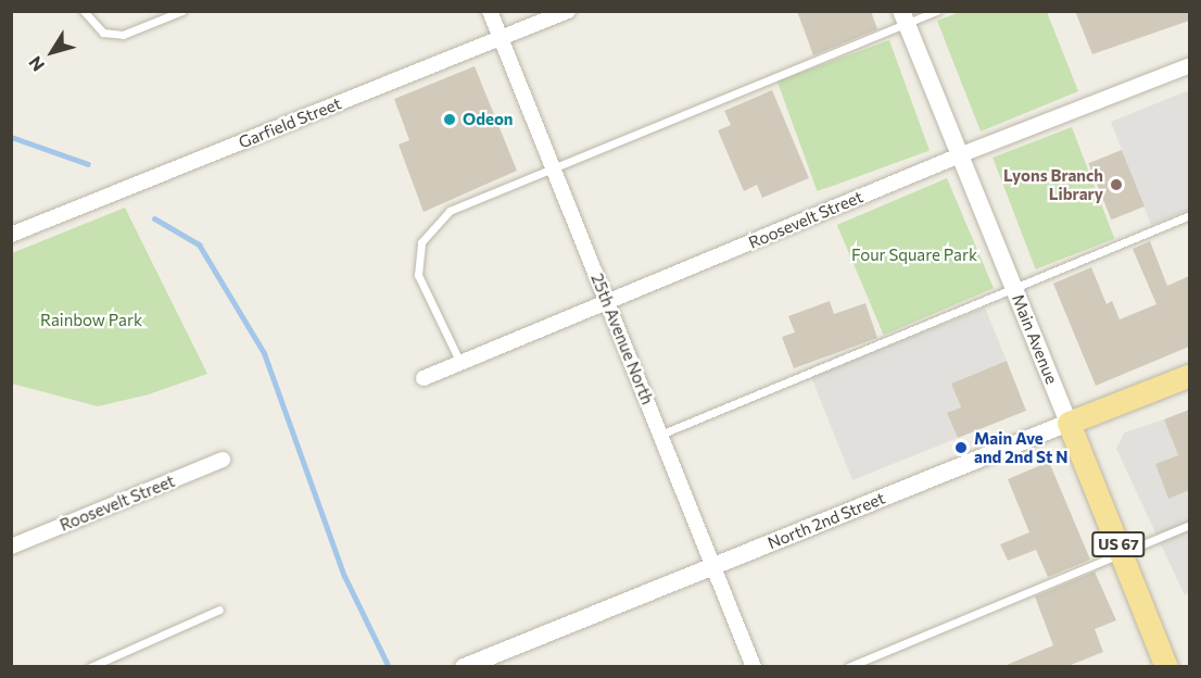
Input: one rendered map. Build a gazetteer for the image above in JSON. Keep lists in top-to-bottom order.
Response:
{
  "streets": {
    "main road": ["Main Avenue", "North 2nd Street", "US 67"],
    "street": ["Garfield Street", "Roosevelt Street", "25th Avenue North"]
  },
  "crossings": [
    ["Garfield Street", "25th Avenue North"],
    ["Roosevelt Street", "25th Avenue North"],
    ["Roosevelt Street", "Main Avenue"],
    ["25th Avenue North", "North 2nd Street"],
    ["Main Avenue", "North 2nd Street"]
  ],
  "parks": ["Four Square Park", "Rainbow Park"],
  "places": ["Odeon", "Lyons Branch Library", "Main Ave and 2nd St N"],
  "north": "bottom left"
}
